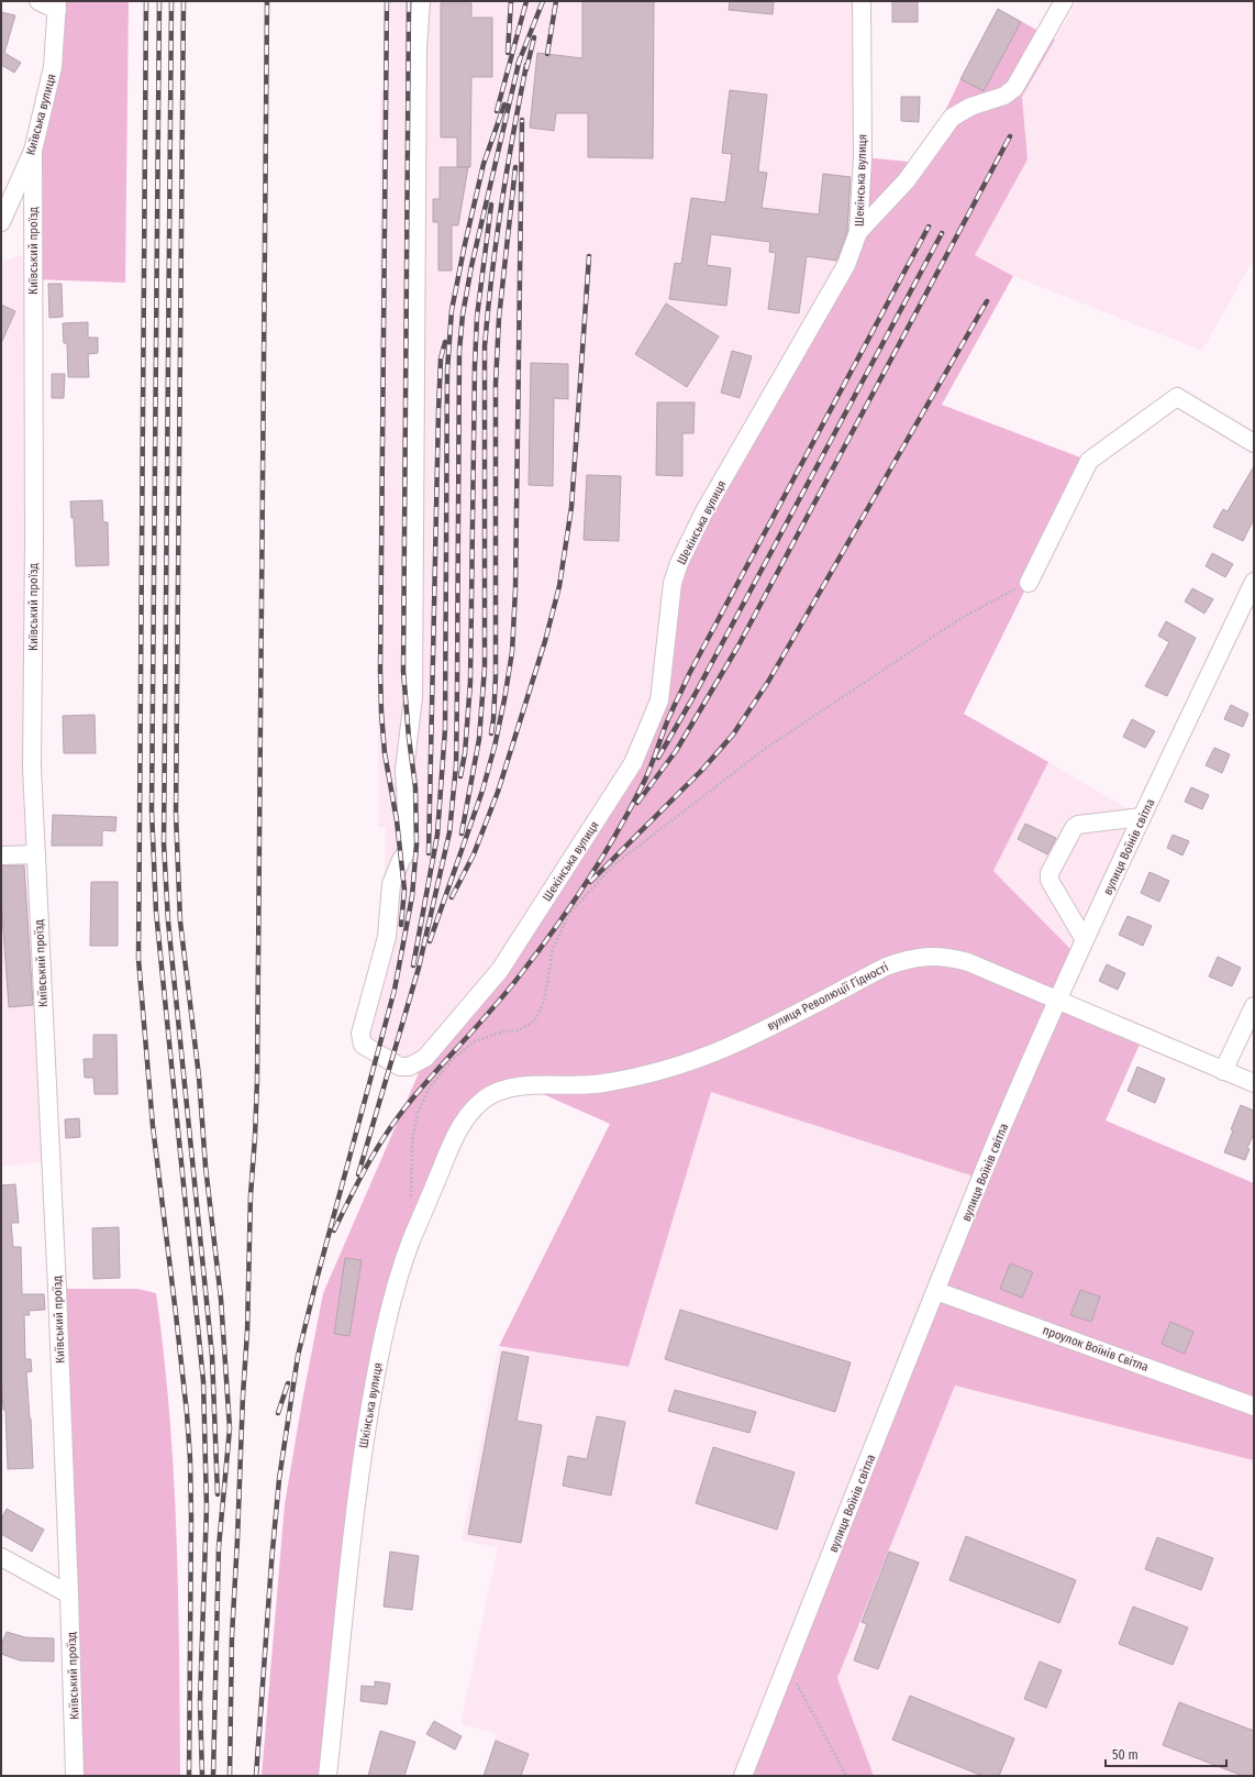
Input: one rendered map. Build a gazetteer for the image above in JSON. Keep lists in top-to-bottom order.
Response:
{
  "streets": {
    "street": [
      "Київська вулиця",
      "Шекінська вулиця",
      "Київський проїзд",
      "вулиця Воїнів світла",
      "вулиця Революції Гідності",
      "проулок Воїнів Світла",
      "Шкінська вулиця"
    ]
  },
  "crossings": [
    ["Київська вулиця", "Київський проїзд"],
    ["вулиця Воїнів світла", "вулиця Революції Гідності"],
    ["вулиця Воїнів світла", "проулок Воїнів Світла"],
    ["вулиця Революції Гідності", "Шкінська вулиця"]
  ],
  "scale_bar": "50 m"
}
